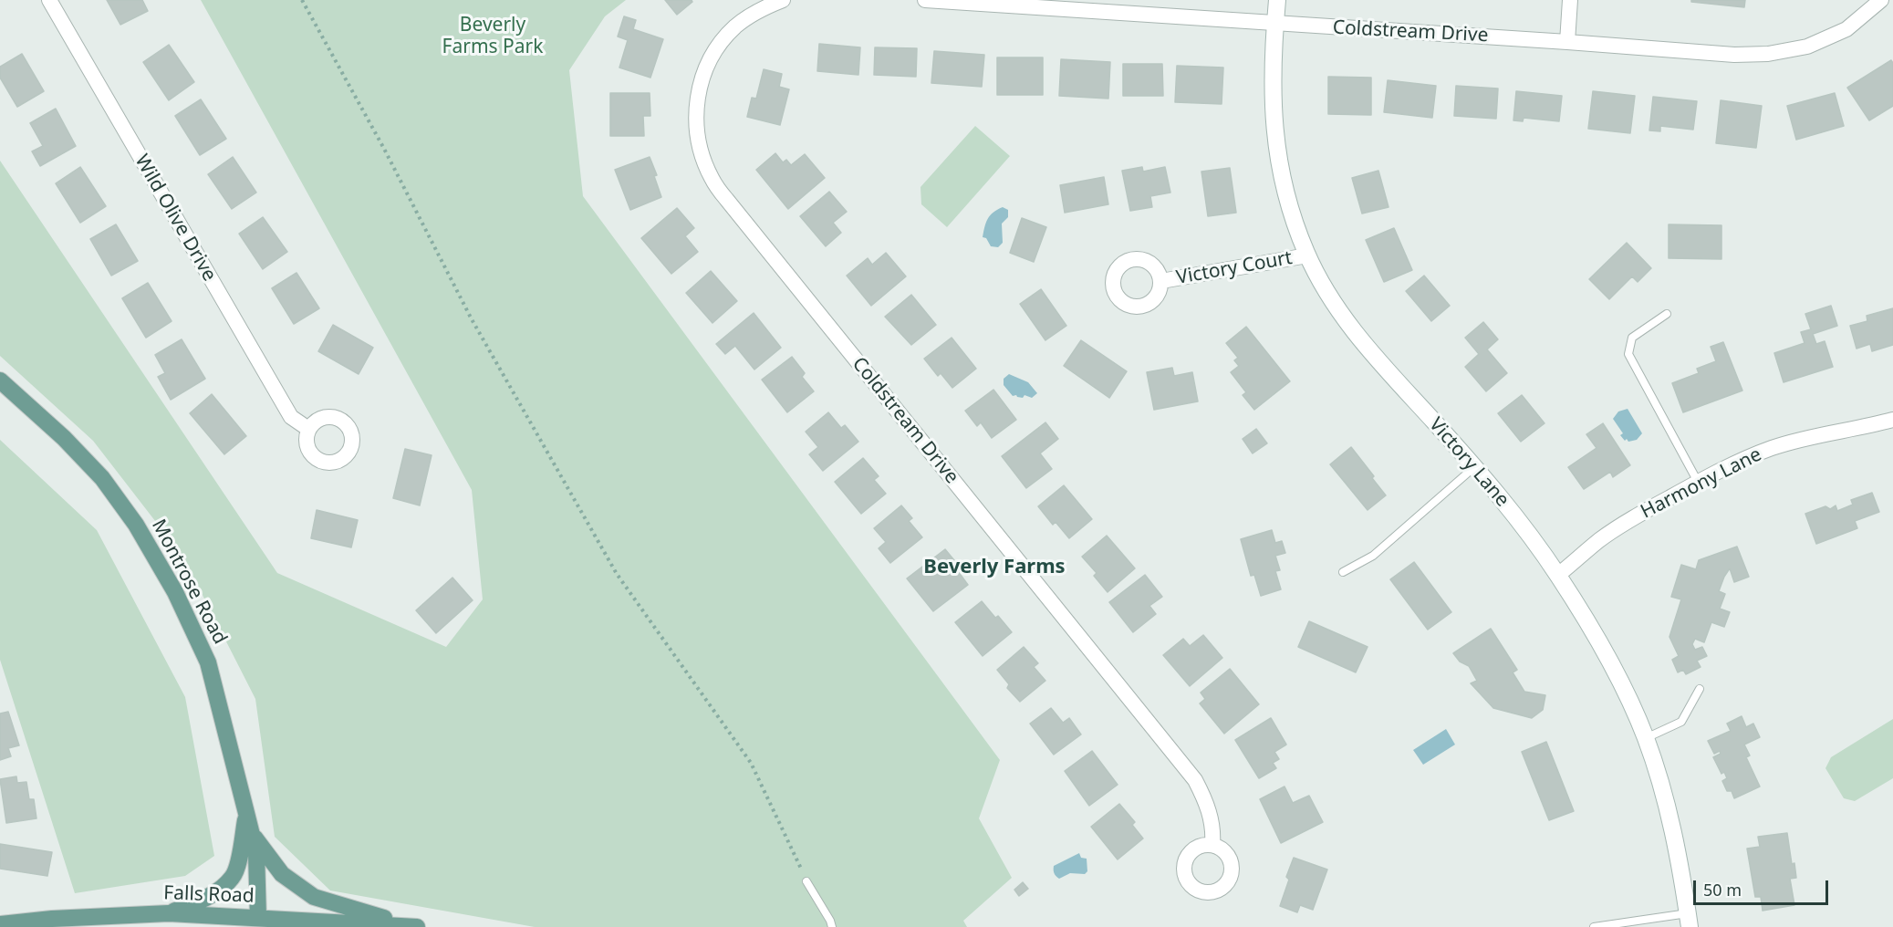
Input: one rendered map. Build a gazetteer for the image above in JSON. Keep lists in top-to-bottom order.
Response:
{
  "streets": {
    "main road": ["Montrose Road", "Falls Road"],
    "street": [
      "Coldstream Drive",
      "Wild Olive Drive",
      "Victory Court",
      "Victory Lane",
      "Harmony Lane"
    ]
  },
  "crossings": [
    ["Coldstream Drive", "Victory Lane"],
    ["Victory Court", "Victory Lane"],
    ["Victory Lane", "Harmony Lane"],
    ["Montrose Road", "Falls Road"]
  ],
  "districts": ["Beverly Farms"],
  "parks": ["Beverly Farms Park"],
  "scale_bar": "50 m"
}
